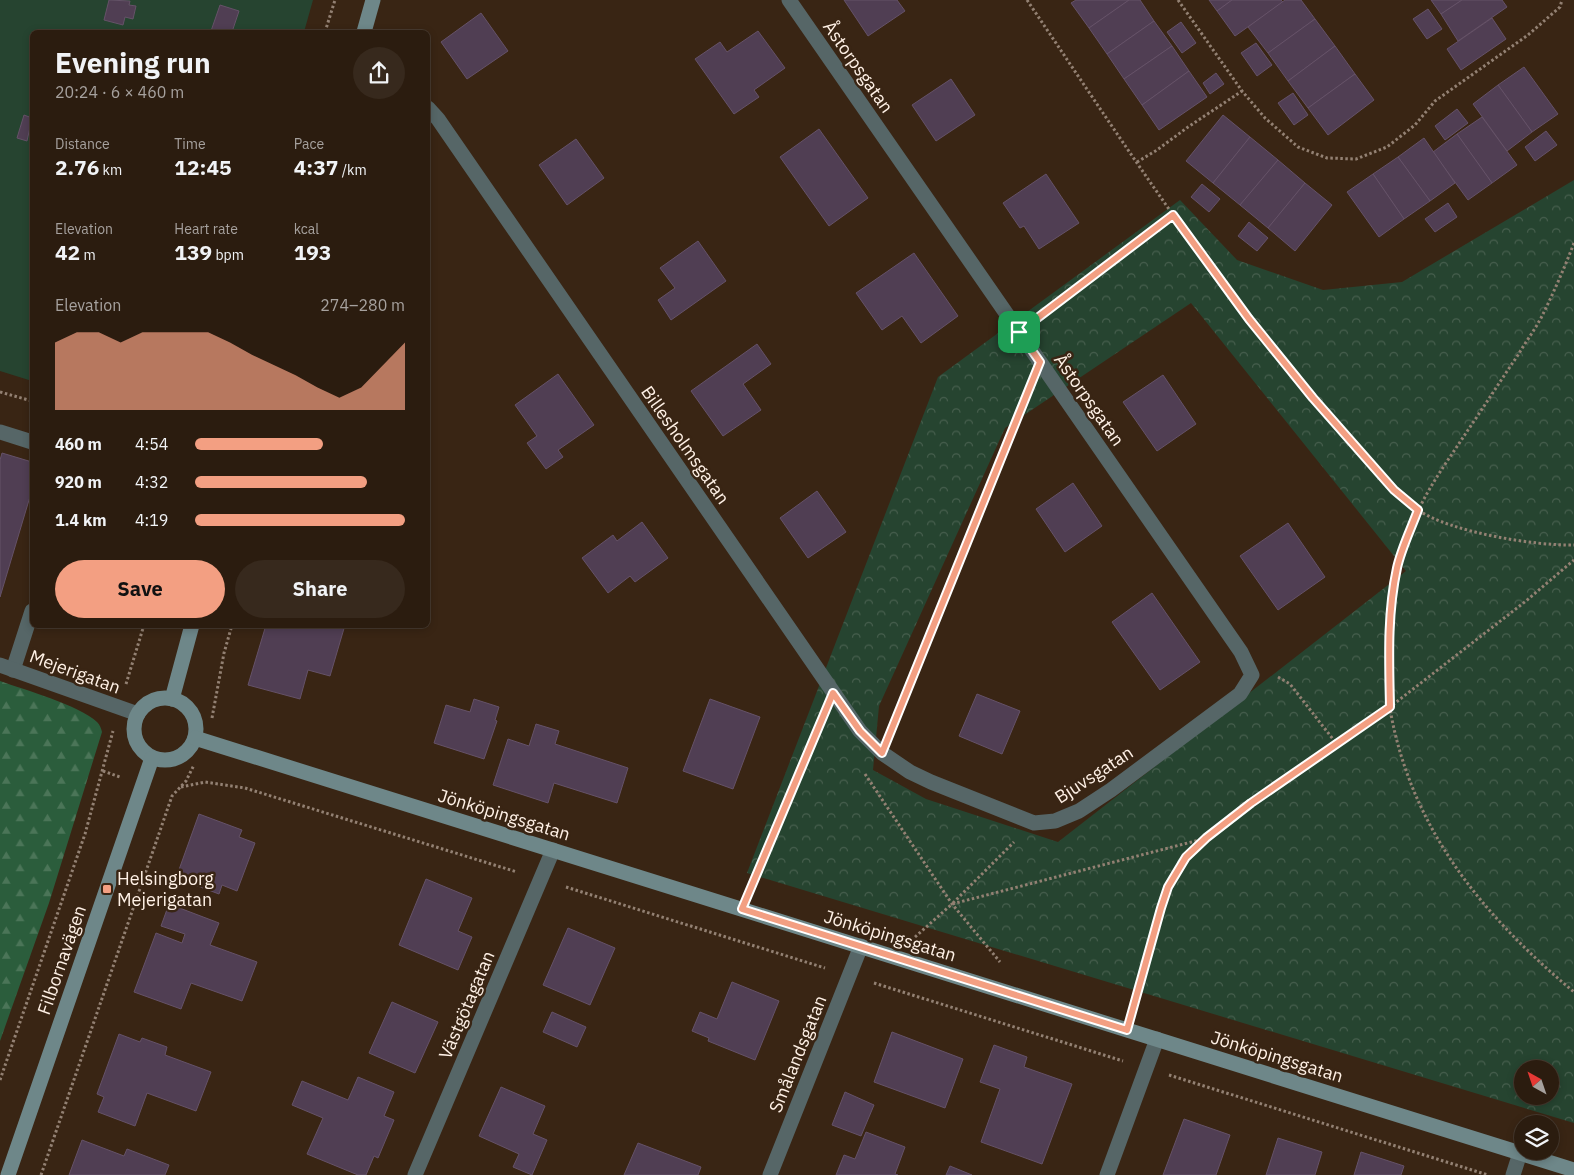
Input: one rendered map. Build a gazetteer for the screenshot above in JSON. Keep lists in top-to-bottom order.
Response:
{
  "streets": {
    "street": [
      "Åstorpsgatan",
      "Billesholmsgatan",
      "Mejerigatan",
      "Bjuvsgatan",
      "Jönköpingsgatan",
      "Filbornavägen",
      "Västgötagatan",
      "Smålandsgatan"
    ]
  },
  "crossings": [
    ["Åstorpsgatan", "Bjuvsgatan"],
    ["Billesholmsgatan", "Bjuvsgatan"],
    ["Mejerigatan", "Jönköpingsgatan"],
    ["Mejerigatan", "Filbornavägen"],
    ["Jönköpingsgatan", "Filbornavägen"],
    ["Jönköpingsgatan", "Västgötagatan"],
    ["Jönköpingsgatan", "Smålandsgatan"]
  ],
  "places": {
    "transit": ["Helsingborg Mejerigatan"]
  },
  "north": "top left",
  "page": {
    "heading": ["Evening run", "20:24 · 6 × 460 m"],
    "stats": [
      ["Distance", "2.76 km"],
      ["Time", "12:45"],
      ["Pace", "4:37 /km"],
      ["Elevation", "42 m"],
      ["Heart rate", "139 bpm"],
      ["kcal", "193"]
    ],
    "chart": ["Elevation", "274–280 m"],
    "list": [
      {
        "name": "460 m",
        "note": "4:54"
      },
      {
        "name": "920 m",
        "note": "4:32"
      },
      {
        "name": "1.4 km",
        "note": "4:19"
      }
    ],
    "buttons": ["Save", "Share"]
  }
}
